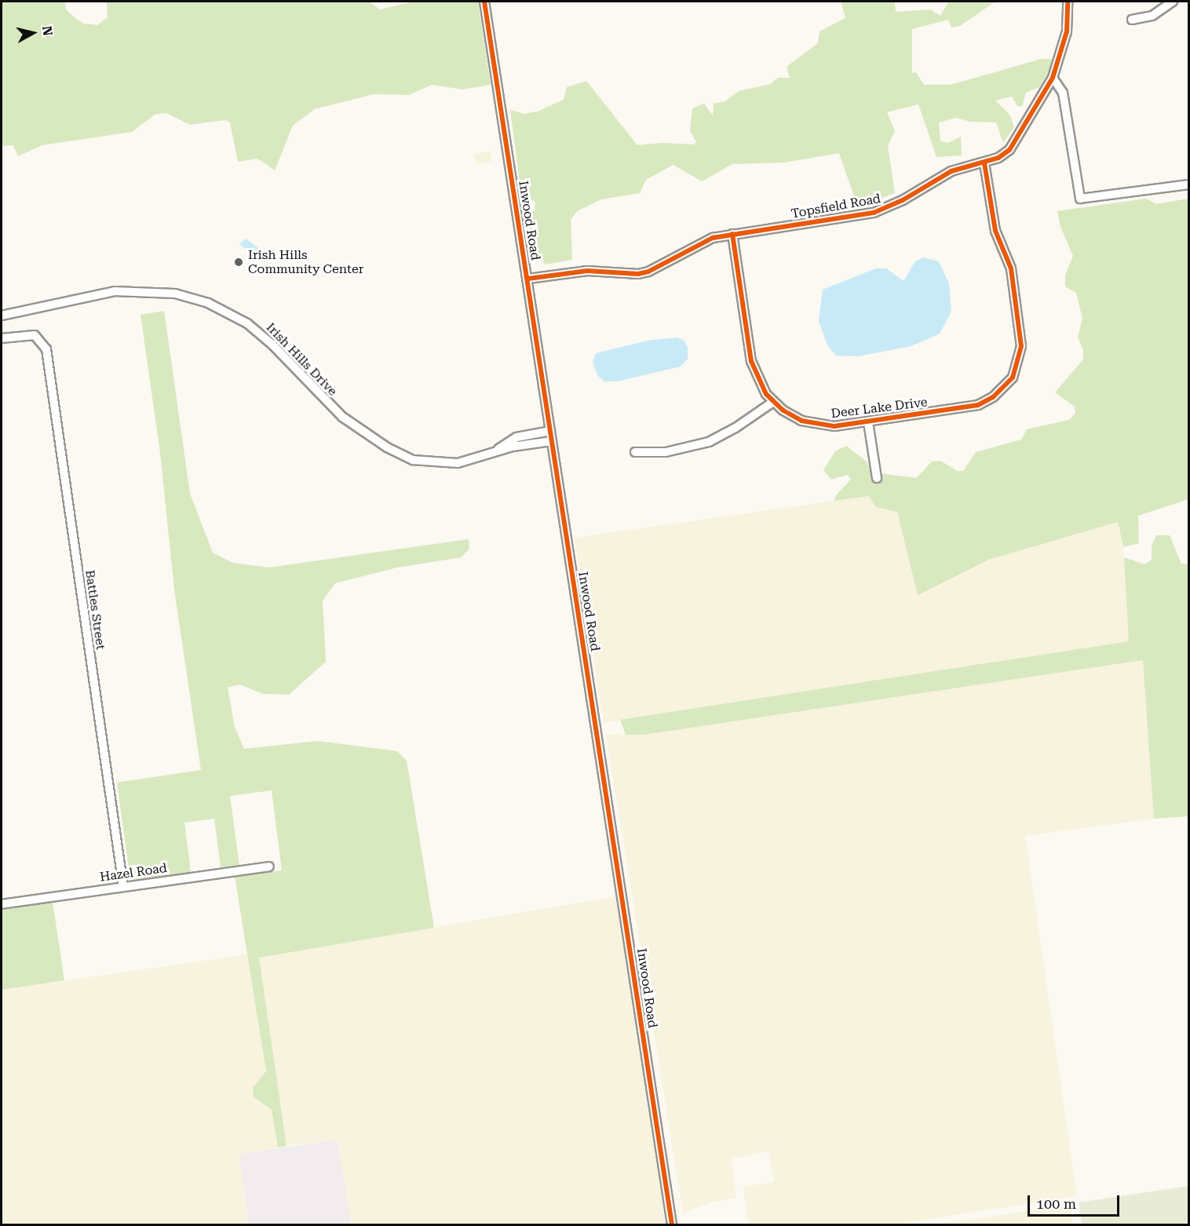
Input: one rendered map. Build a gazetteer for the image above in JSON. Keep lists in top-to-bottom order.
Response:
{
  "streets": {
    "street": [
      "Topsfield Road",
      "Inwood Road",
      "Irish Hills Drive",
      "Deer Lake Drive",
      "Battles Street",
      "Hazel Road"
    ]
  },
  "crossings": [
    ["Topsfield Road", "Inwood Road"],
    ["Topsfield Road", "Deer Lake Drive"],
    ["Inwood Road", "Irish Hills Drive"],
    ["Battles Street", "Hazel Road"]
  ],
  "places": ["Irish Hills Community Center"],
  "scale_bar": "100 m",
  "north": "right"
}
